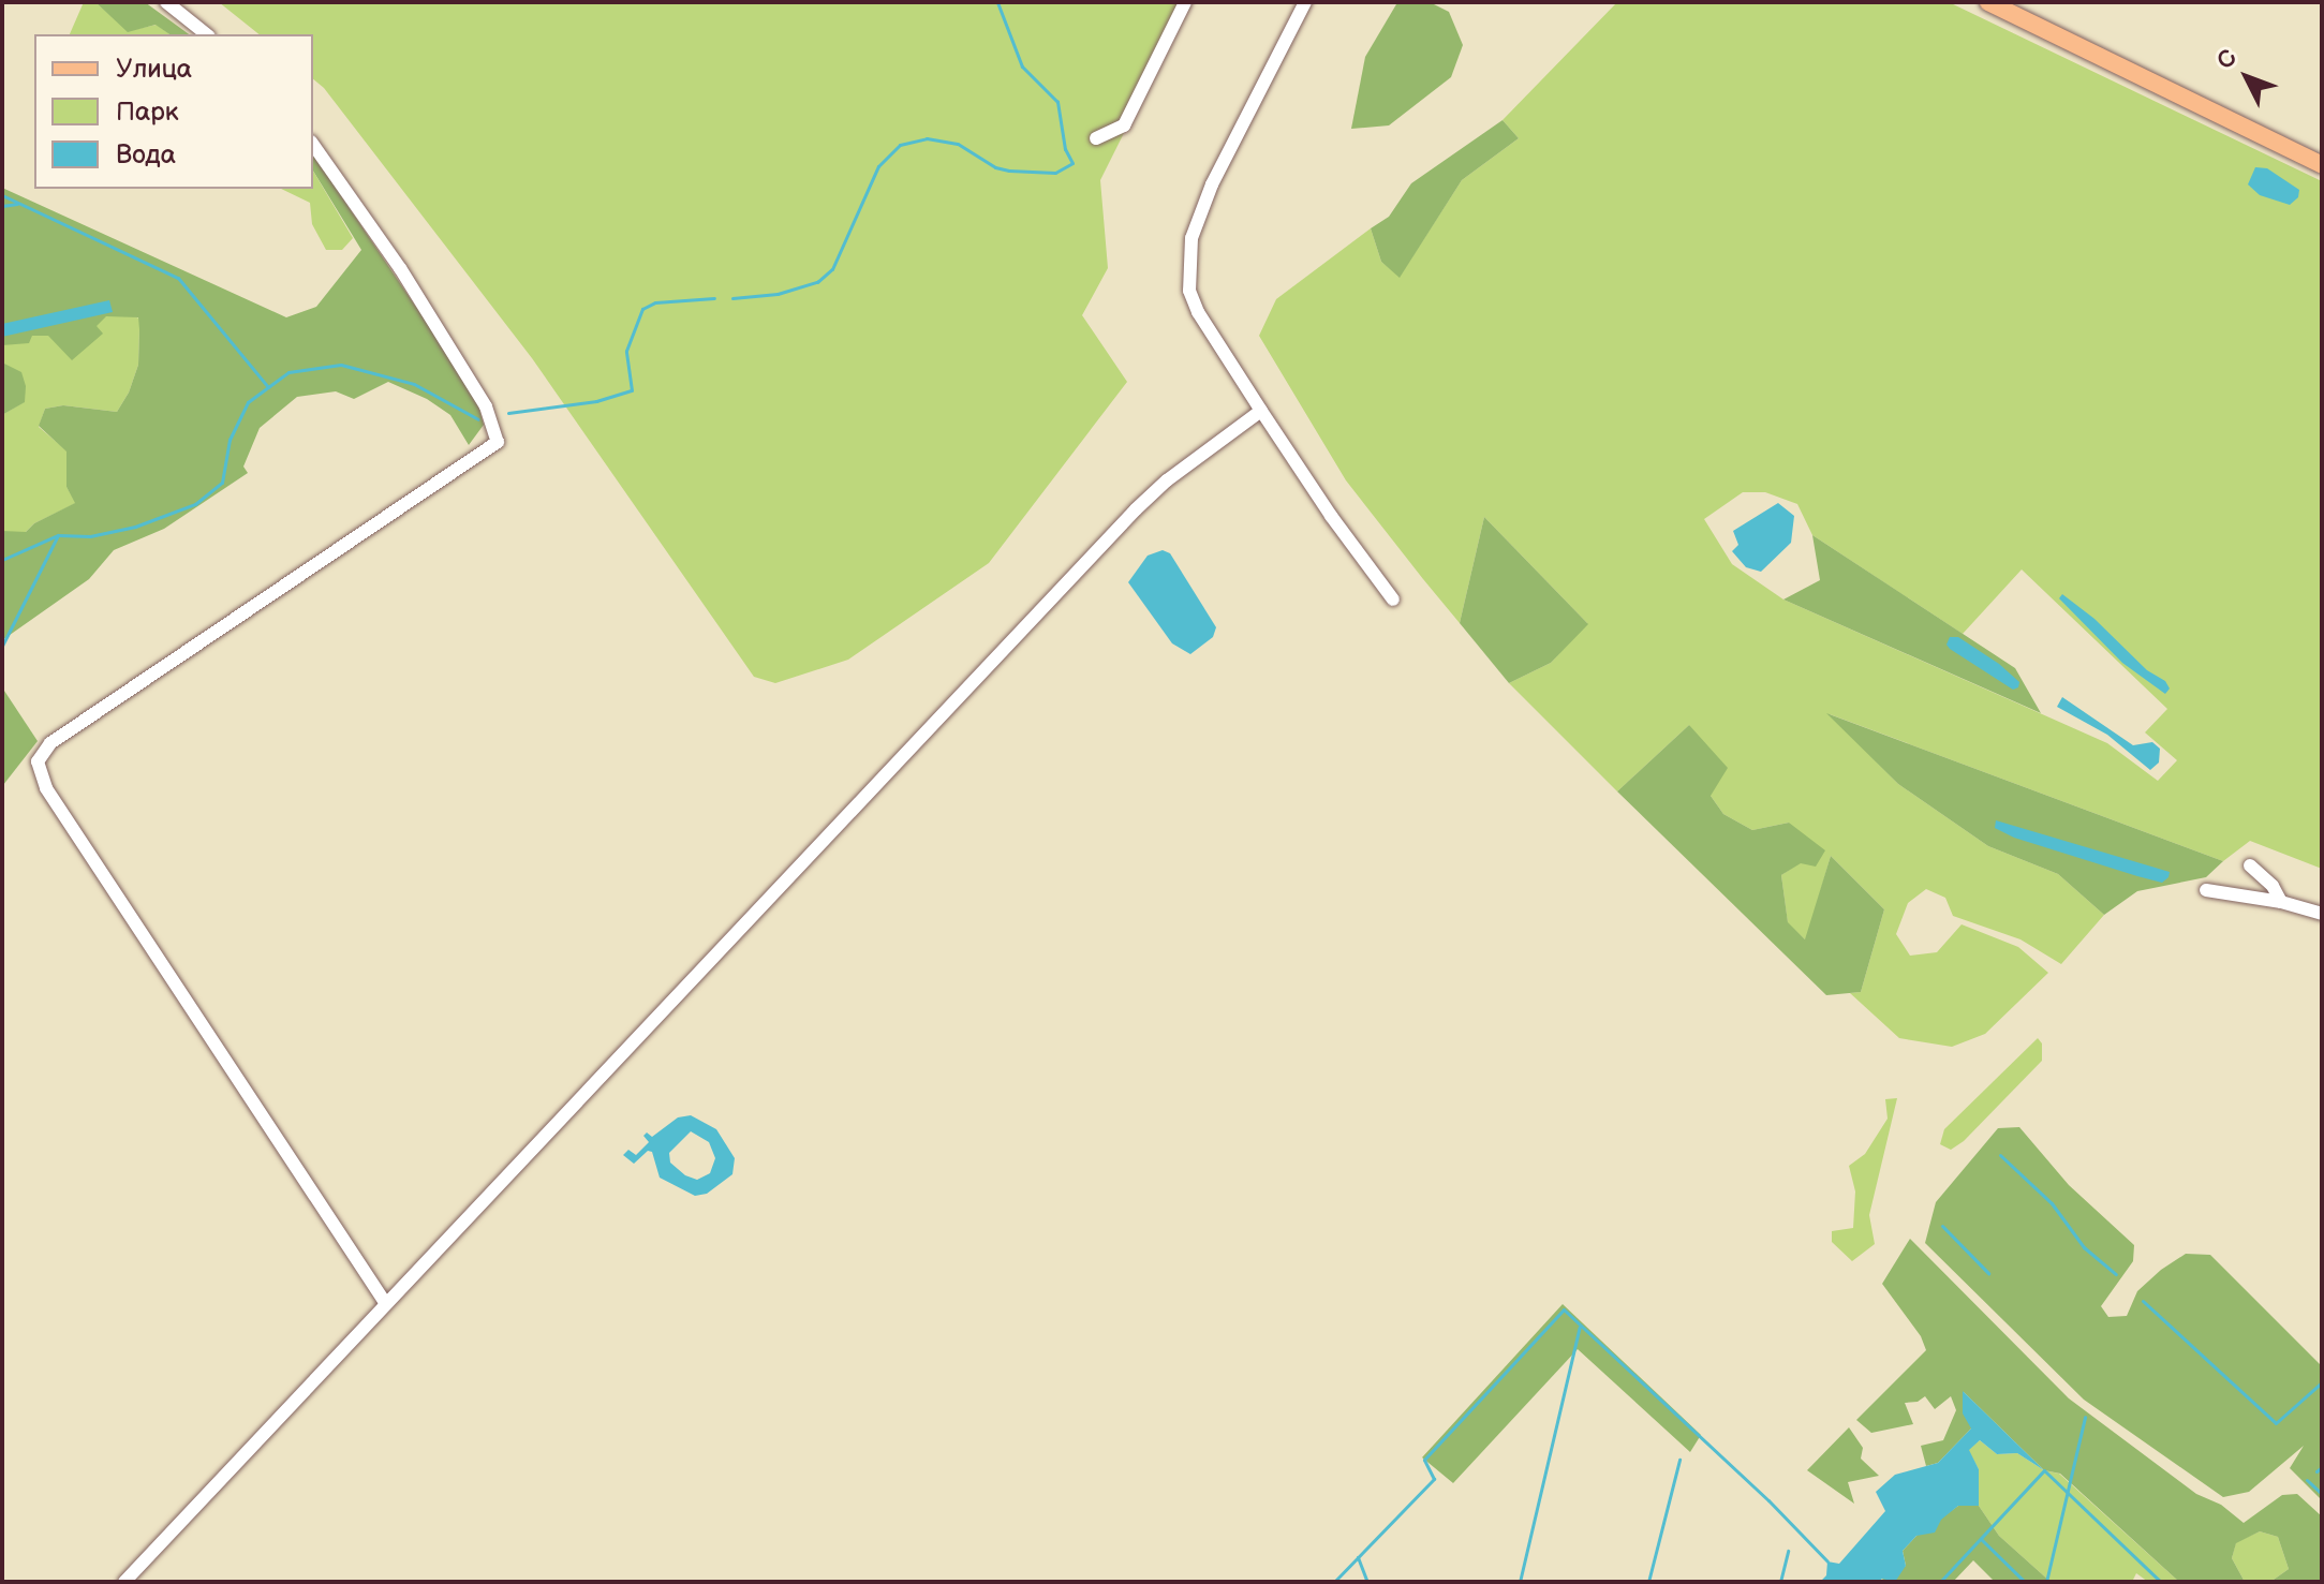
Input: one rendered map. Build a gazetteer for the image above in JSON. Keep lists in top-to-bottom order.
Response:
{
  "legend": ["Улица", "Парк", "Вода"],
  "north": "top left"
}
